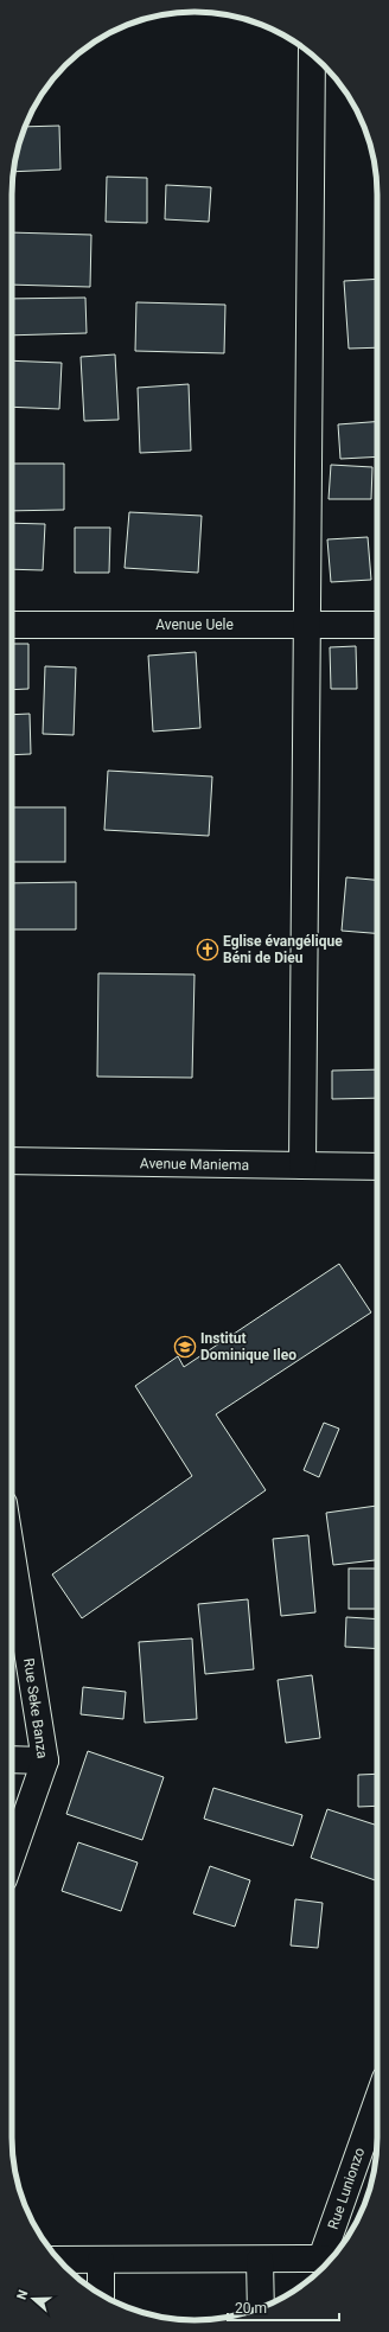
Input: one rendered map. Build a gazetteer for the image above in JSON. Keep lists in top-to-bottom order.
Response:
{
  "streets": {
    "street": [
      "Avenue Uele",
      "Avenue Maniema",
      "Rue Seke Banza",
      "Rue Lunionzo"
    ]
  },
  "places": {
    "church": ["Eglise évangélique Béni de Dieu"],
    "school or university": ["Institut Dominique Ileo"]
  },
  "scale_bar": "20 m",
  "north": "left"
}
